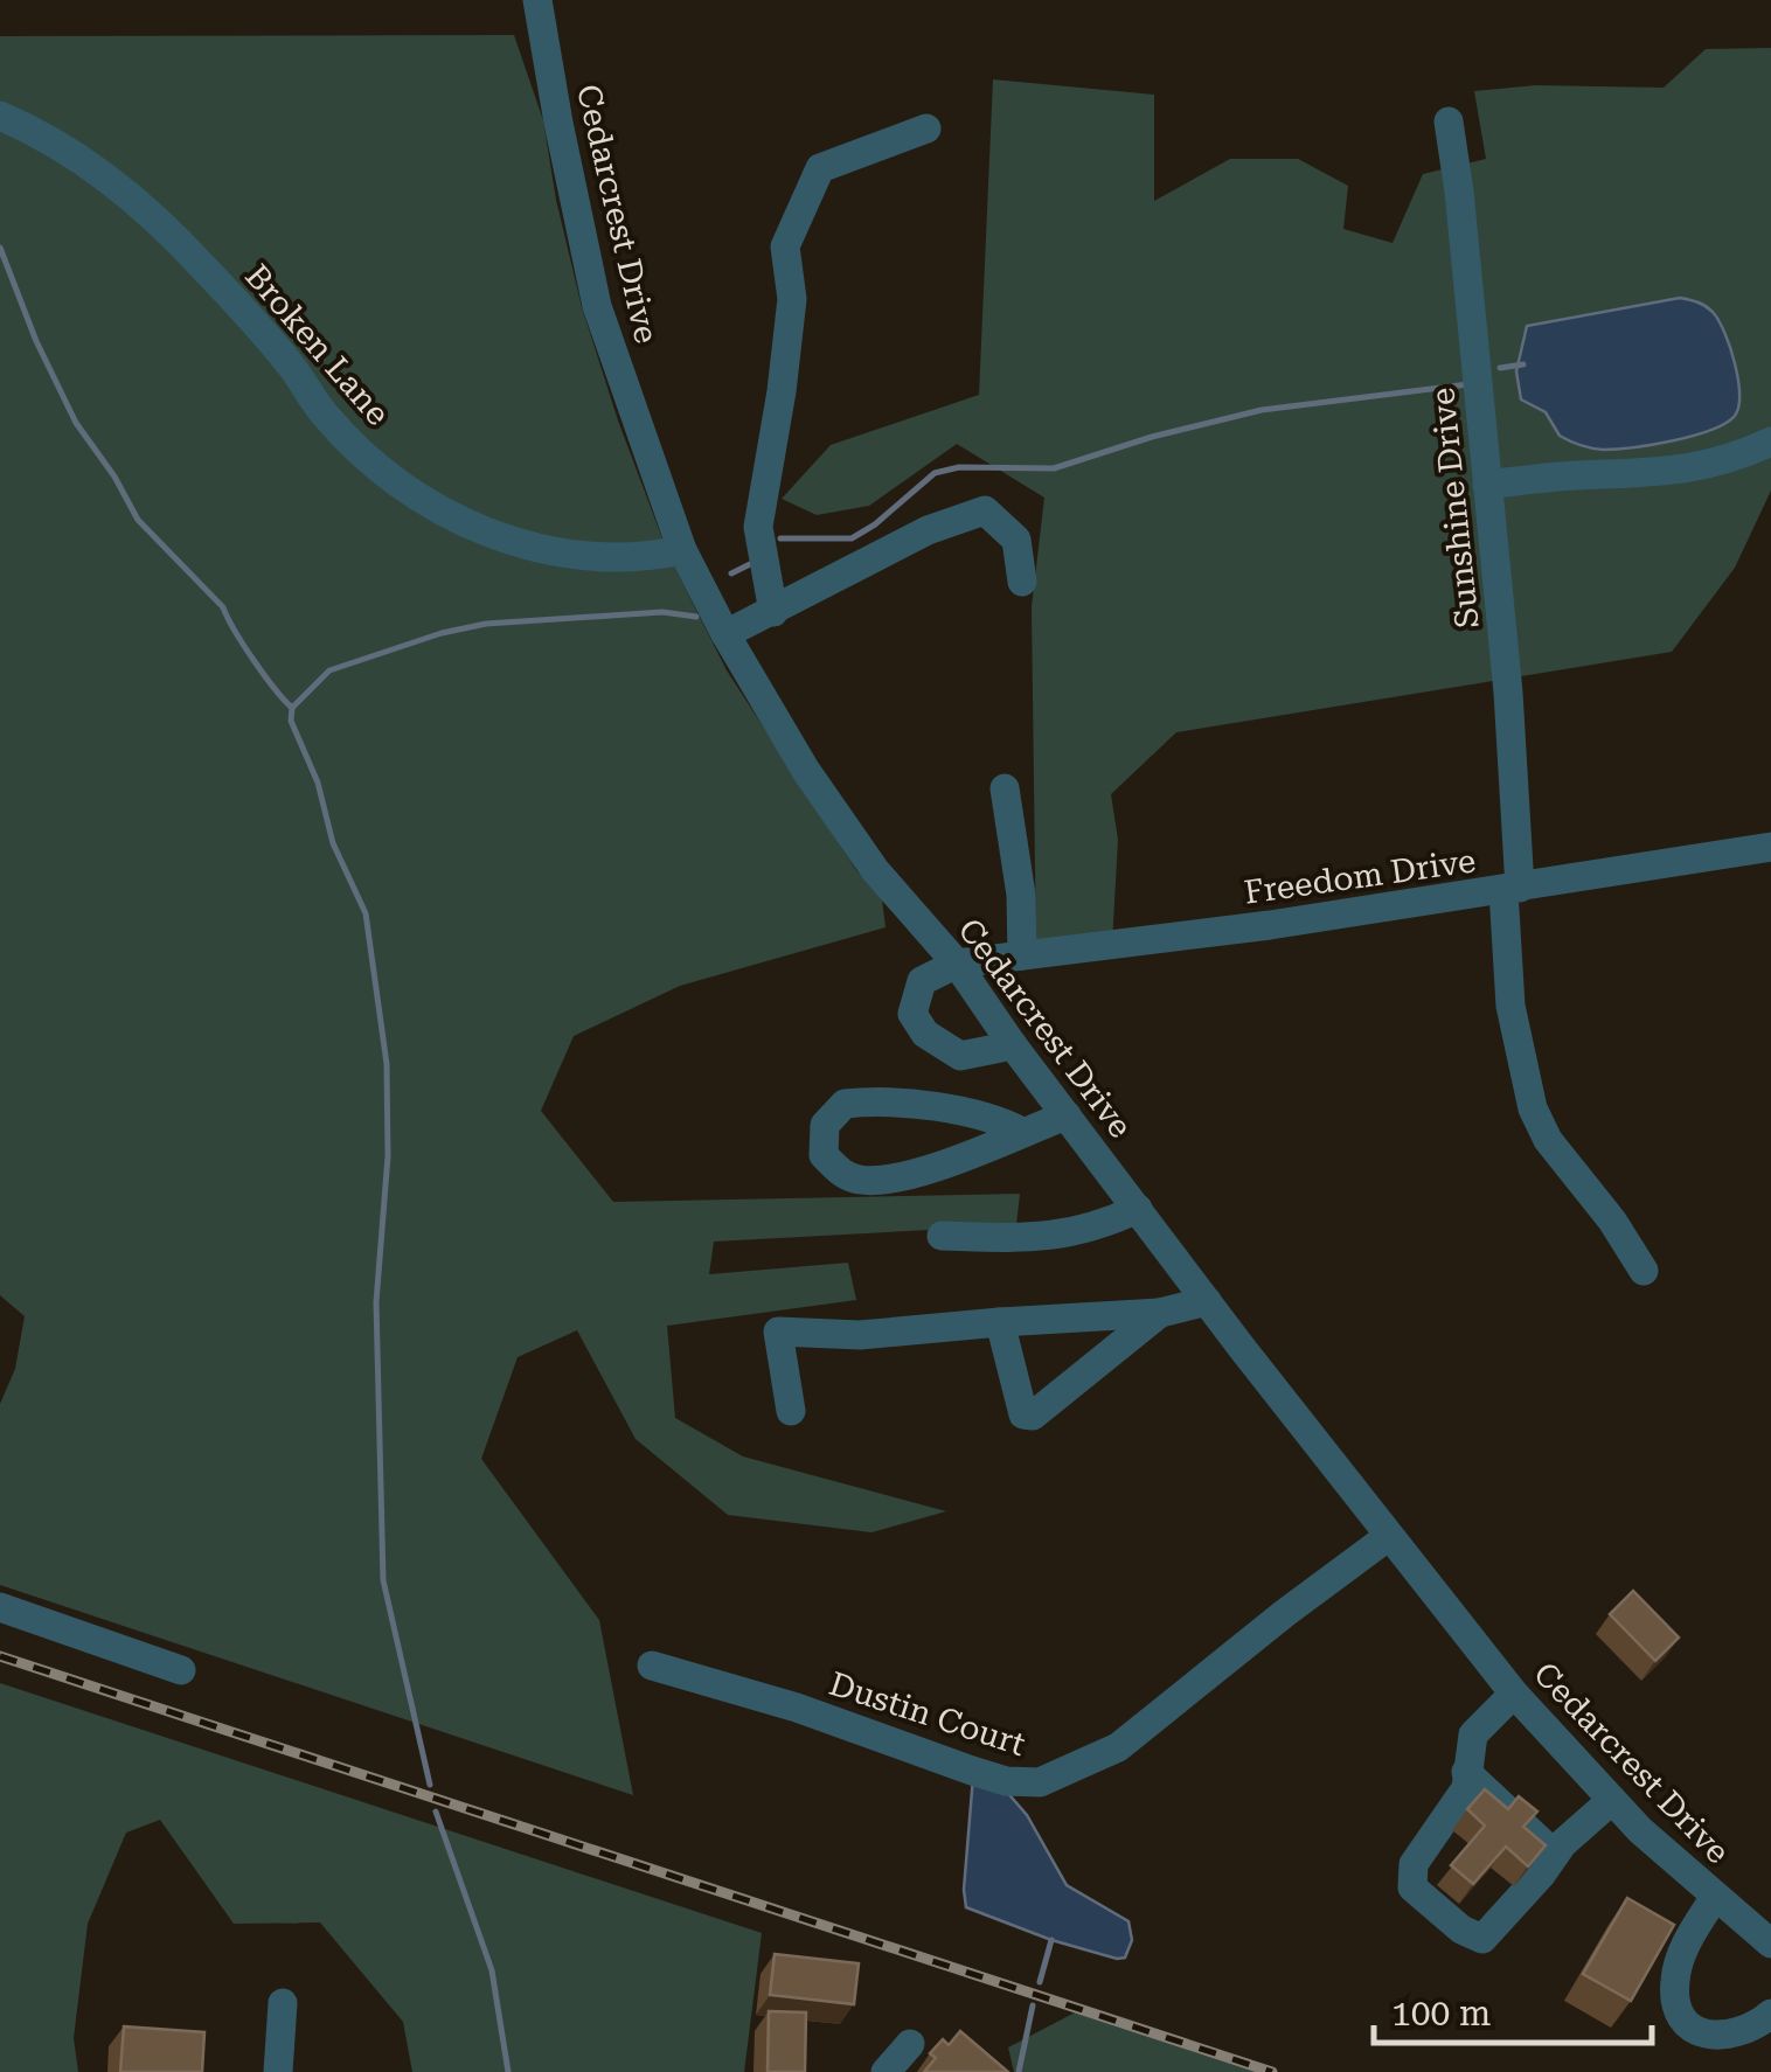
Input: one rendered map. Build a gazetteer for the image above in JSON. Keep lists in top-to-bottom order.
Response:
{
  "streets": {
    "street": [
      "Cedarcrest Drive",
      "Broken Lane",
      "Sunshine Drive",
      "Freedom Drive",
      "Dustin Court"
    ]
  },
  "crossings": [
    ["Cedarcrest Drive", "Broken Lane"],
    ["Cedarcrest Drive", "Freedom Drive"],
    ["Cedarcrest Drive", "Dustin Court"],
    ["Sunshine Drive", "Freedom Drive"]
  ],
  "scale_bar": "100 m"
}
